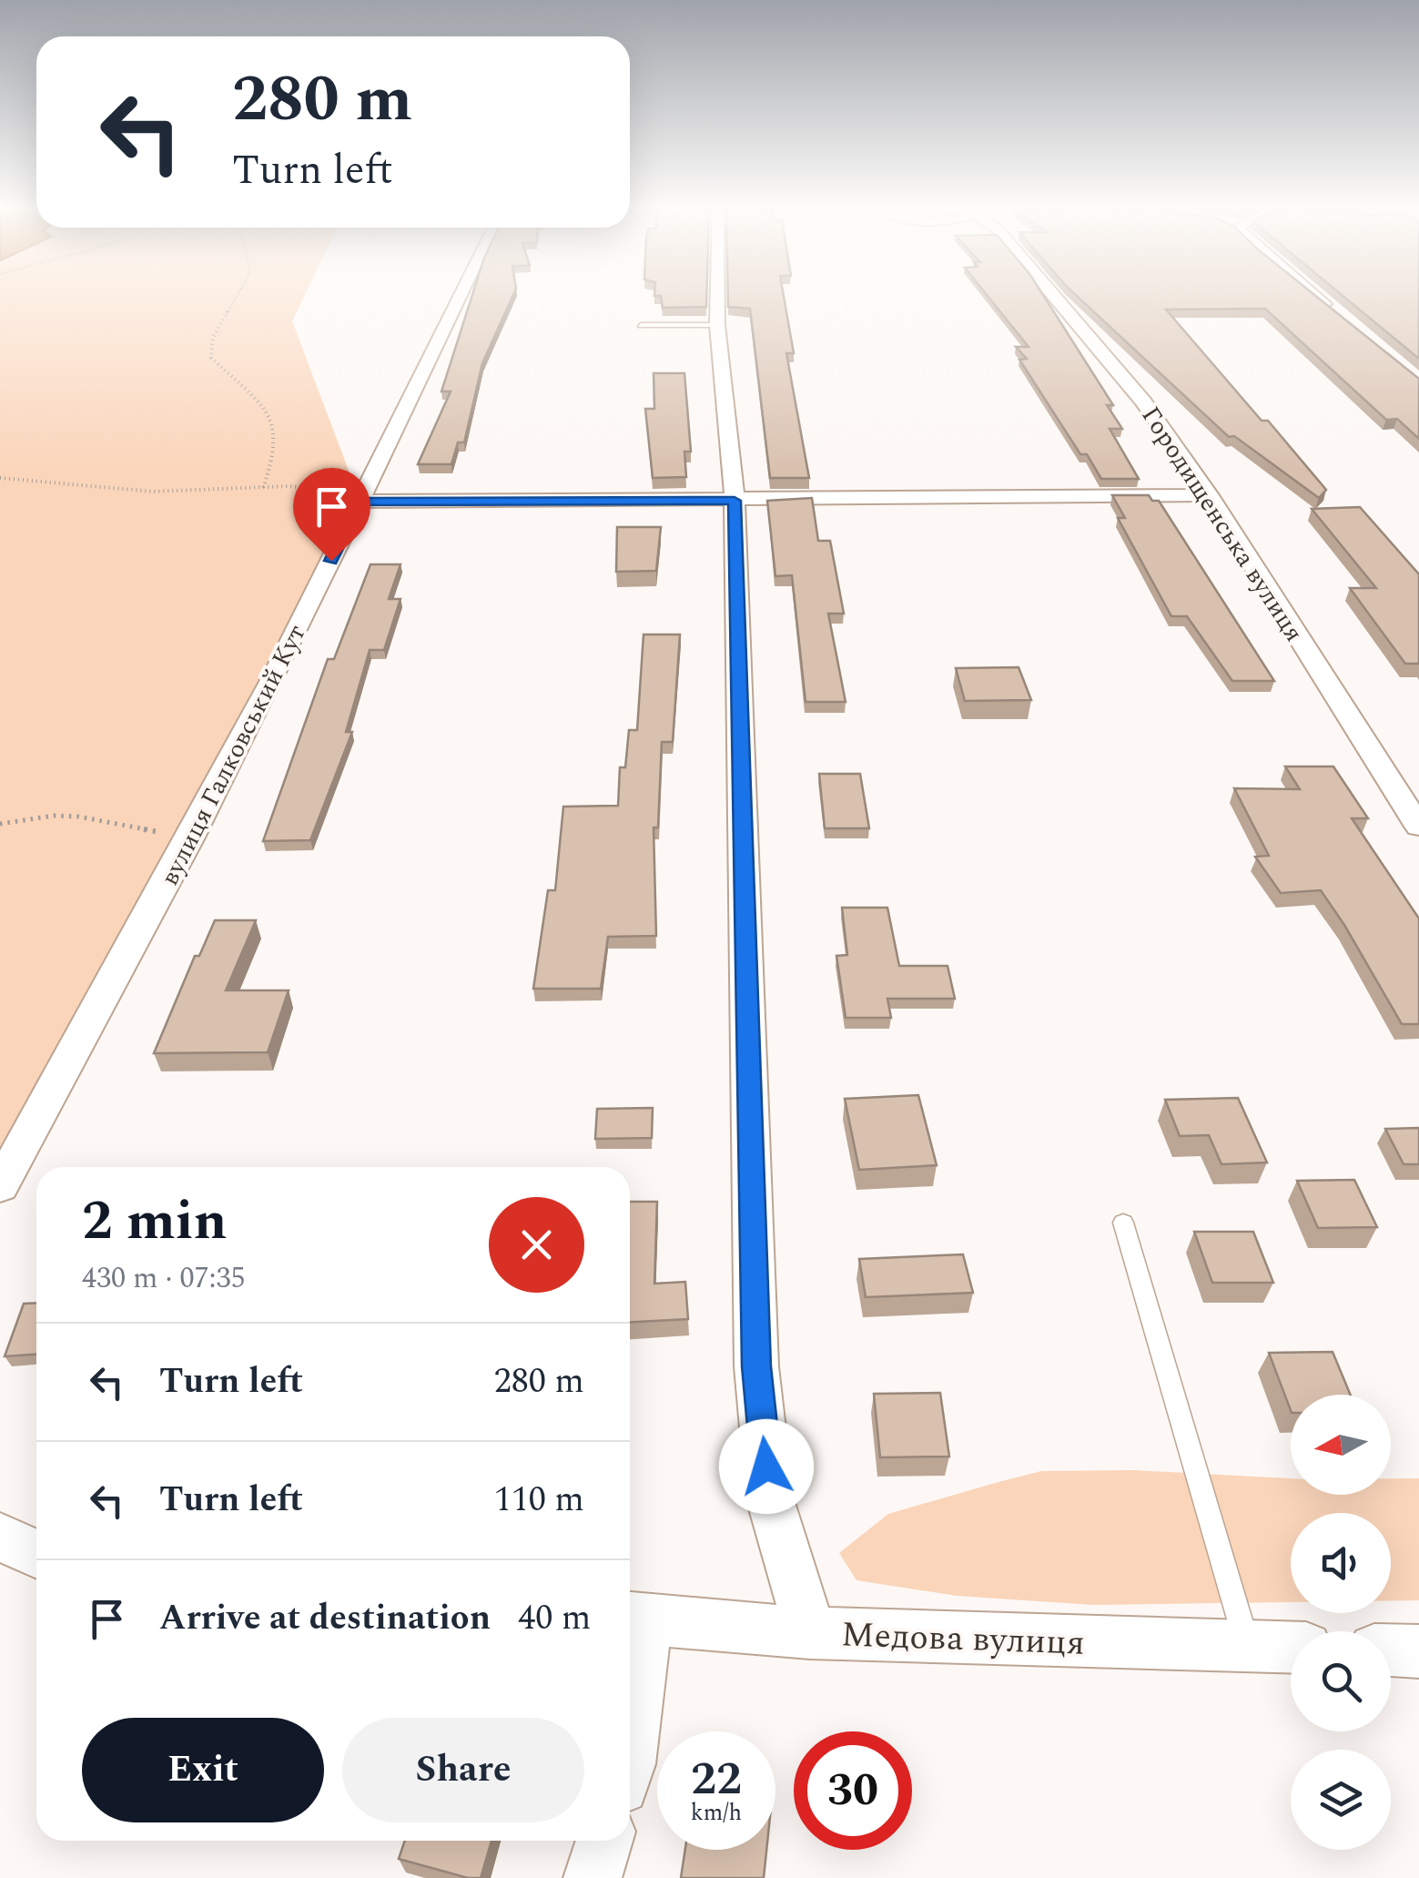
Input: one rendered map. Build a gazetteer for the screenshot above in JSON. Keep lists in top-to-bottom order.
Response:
{
  "streets": {
    "street": ["Городищенська вулиця", "вулиця Галковський Кут", "Медова вулиця"]
  },
  "north": "left",
  "page": {
    "turn": ["280 m", "Turn left"],
    "heading": ["2 min", "430 m · 07:35"],
    "list": [
      {
        "name": "Turn left",
        "value": "280 m"
      },
      {
        "name": "Turn left",
        "value": "110 m"
      },
      {
        "name": "Arrive at destination",
        "value": "40 m"
      }
    ],
    "buttons": ["Exit", "Share"],
    "speed": "22 km/h",
    "limit": "30"
  }
}
